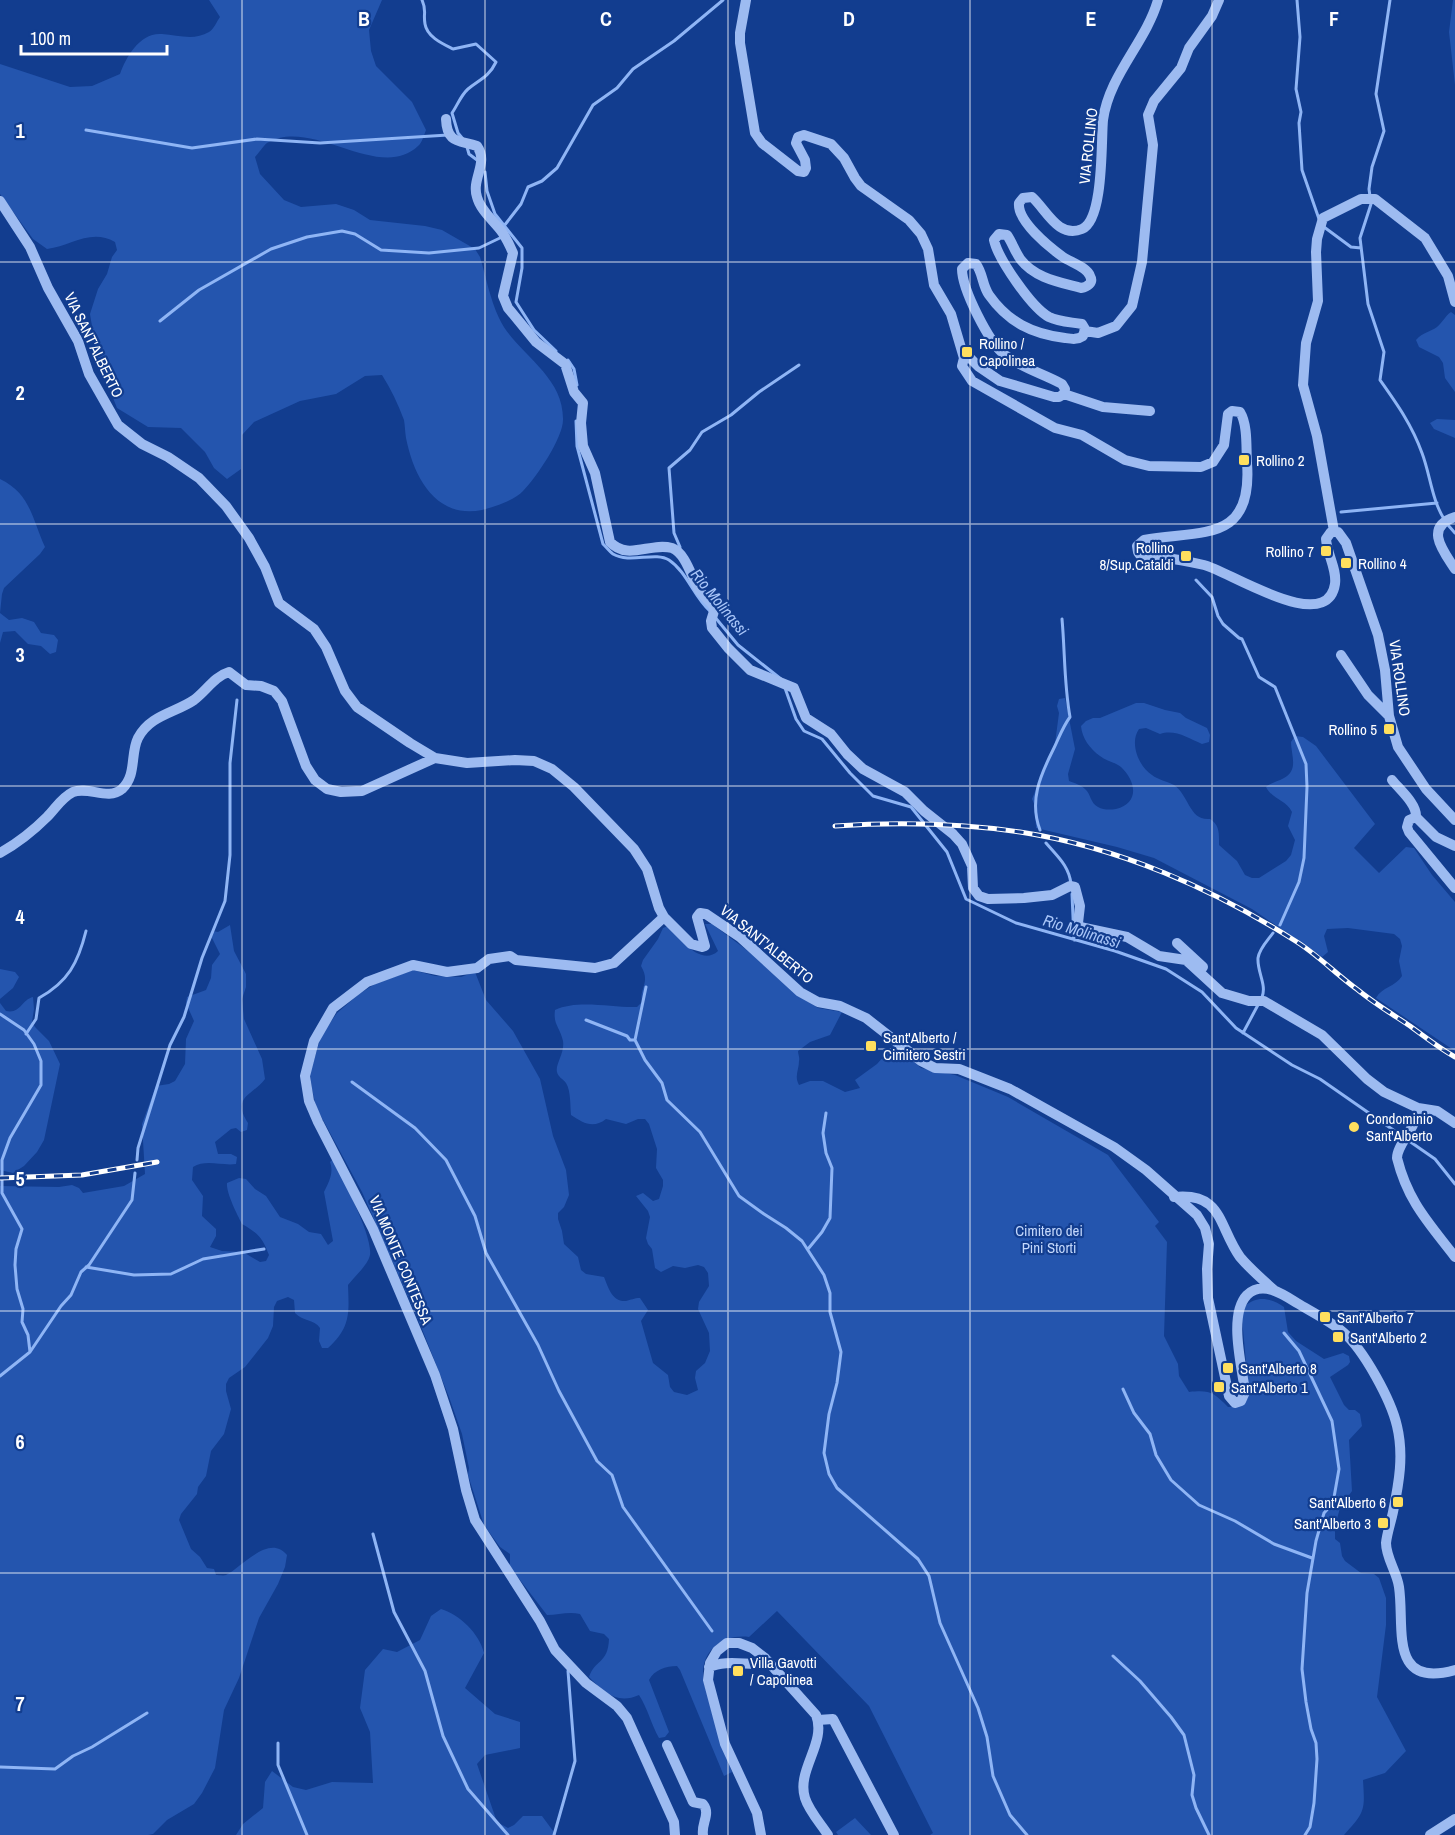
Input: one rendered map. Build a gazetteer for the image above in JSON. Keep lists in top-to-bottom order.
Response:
{
  "streets": {
    "street": ["VIA ROLLINO", "VIA SANT'ALBERTO", "VIA MONTE CONTESSA"]
  },
  "crossings": [
    ["VIA SANT'ALBERTO", "VIA MONTE CONTESSA"]
  ],
  "water": ["Rio Molinassi"],
  "parks": ["Cimitero dei Pini Storti"],
  "places": {
    "transit": [
      "Rollino / Capolinea",
      "Rollino 2",
      "Rollino 7",
      "Rollino 8/Sup.Cataldi",
      "Rollino 4",
      "Rollino 5",
      "Sant'Alberto / Cimitero Sestri",
      "Sant'Alberto 7",
      "Sant'Alberto 2",
      "Sant'Alberto 8",
      "Sant'Alberto 1",
      "Sant'Alberto 6",
      "Sant'Alberto 3",
      "Villa Gavotti / Capolinea"
    ],
    "other": ["Condominio Sant'Alberto"]
  },
  "scale_bar": "100 m",
  "grid": {
    "columns": [
      "B",
      "C",
      "D",
      "E",
      "F"
    ],
    "rows": [
      "1",
      "2",
      "3",
      "4",
      "5",
      "6",
      "7"
    ]
  }
}
